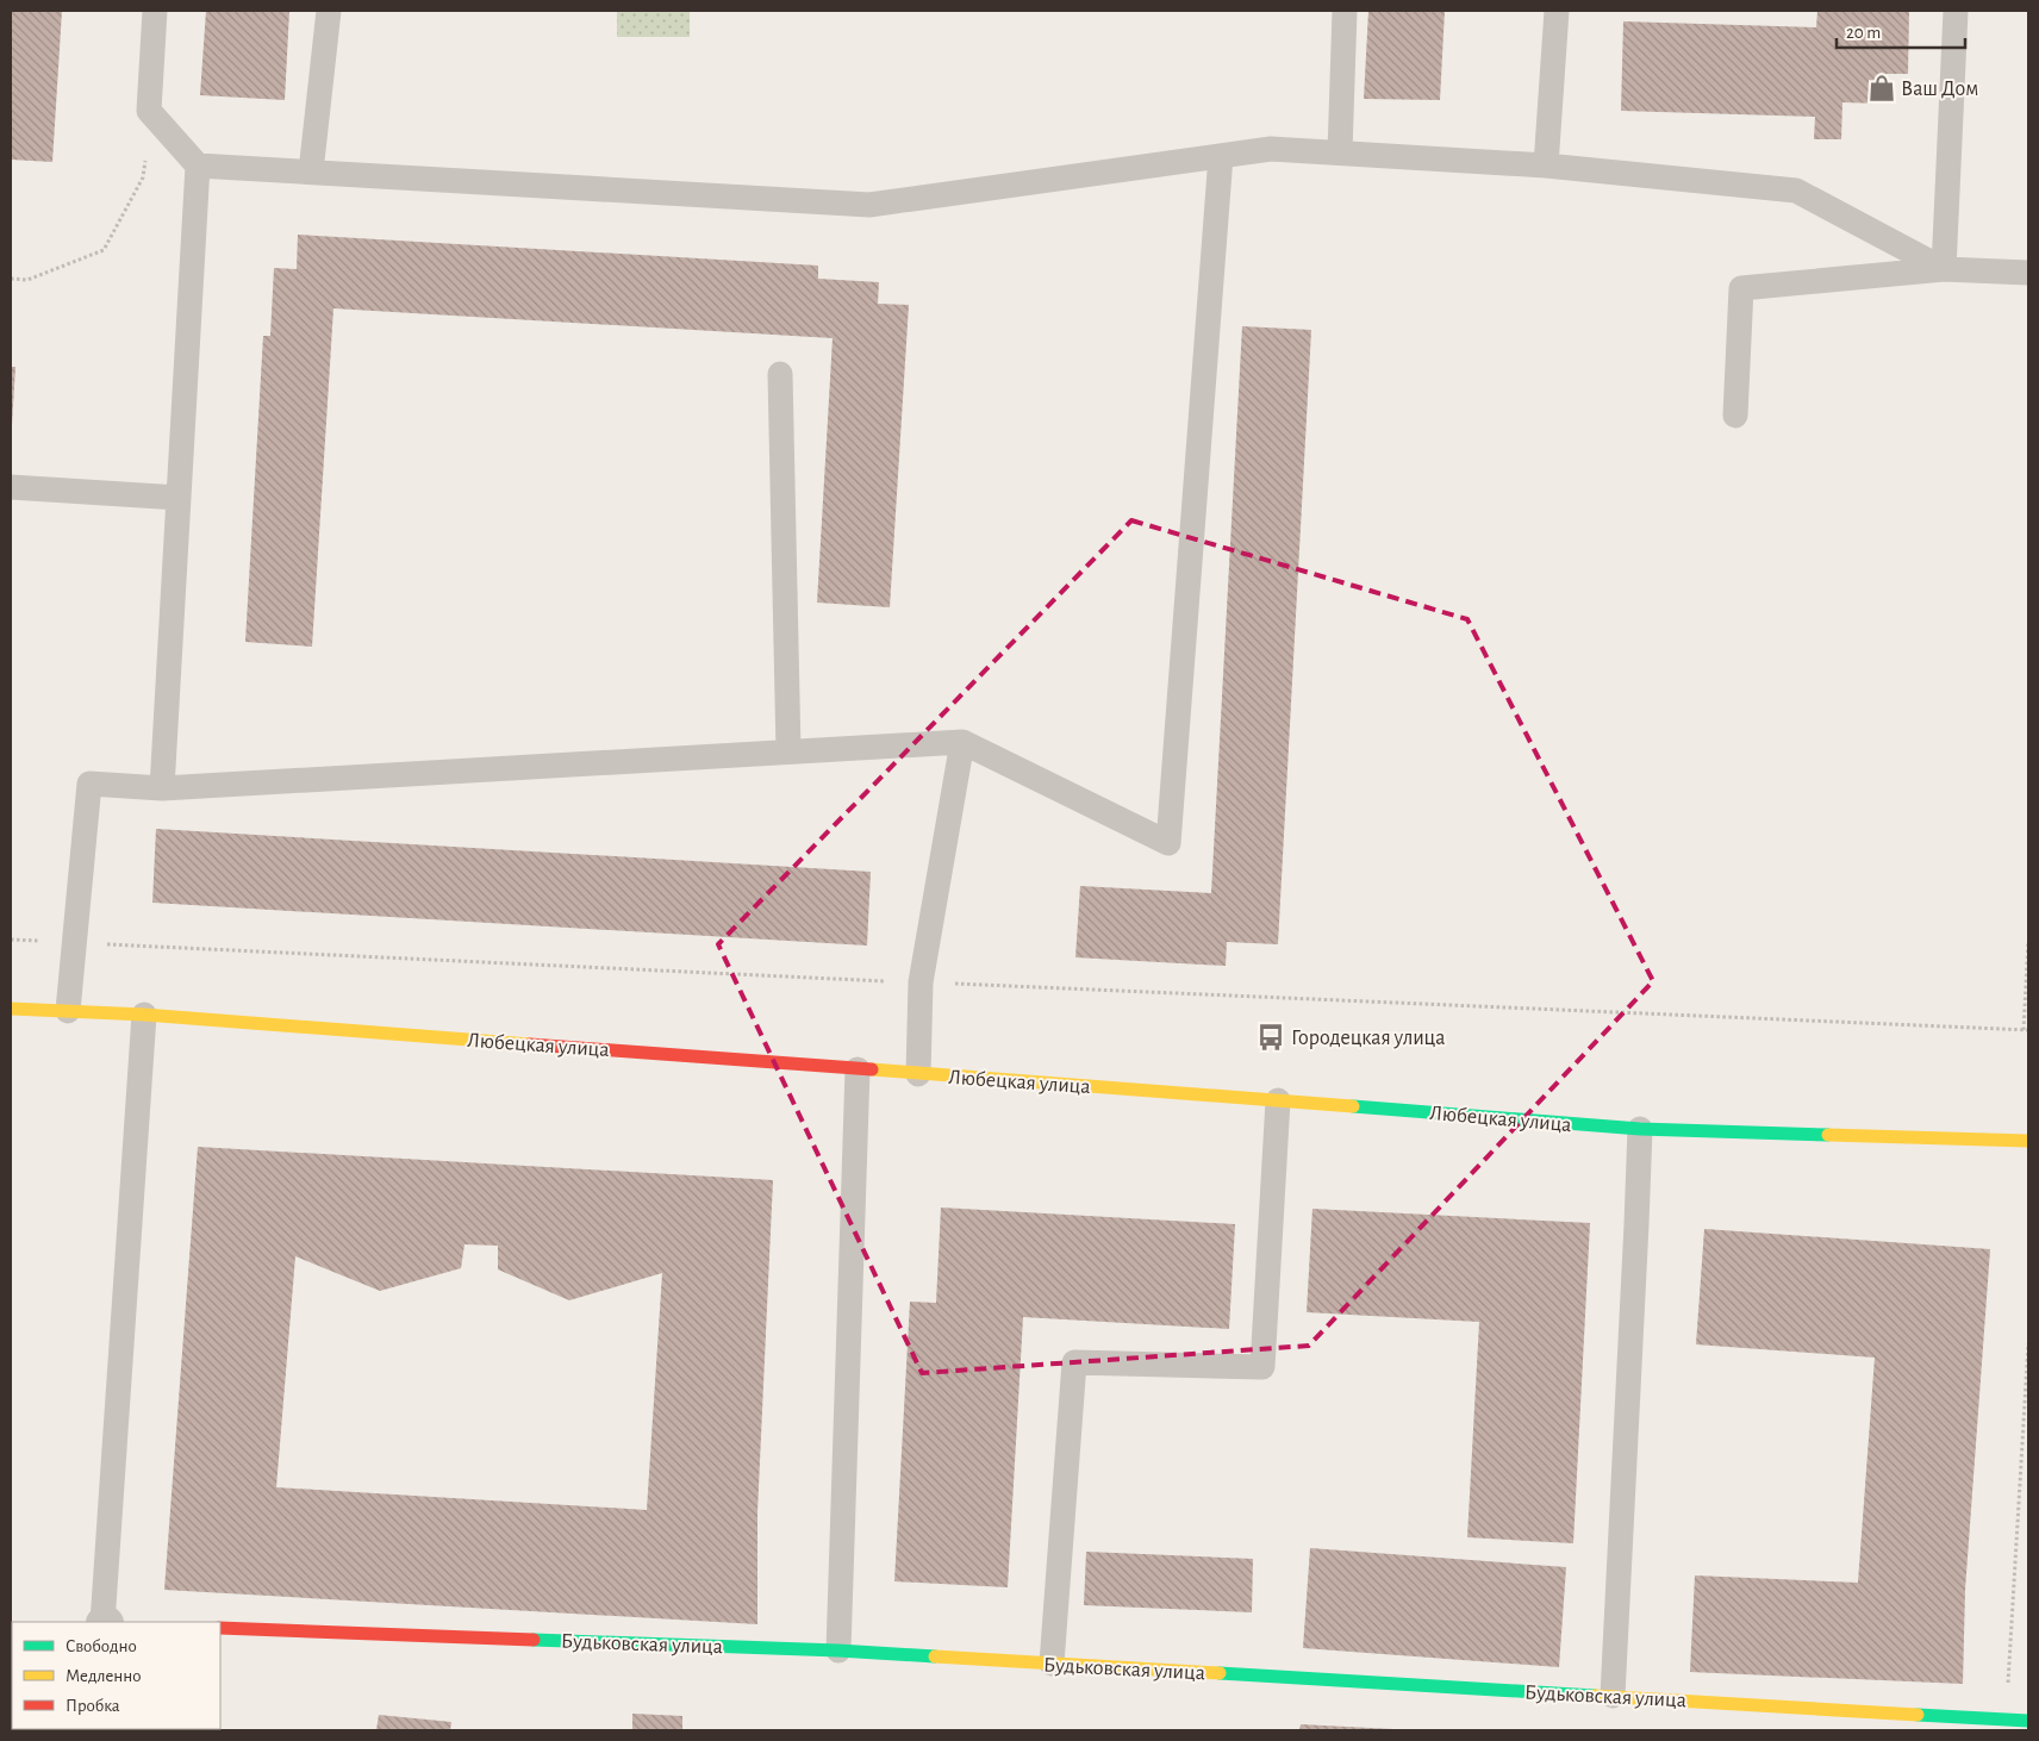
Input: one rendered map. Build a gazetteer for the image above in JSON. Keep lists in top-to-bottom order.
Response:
{
  "streets": {
    "street": ["Любецкая улица", "Будьковская улица"]
  },
  "places": {
    "shop": ["Ваш Дом"],
    "bus stop": ["Городецкая улица"]
  },
  "legend": ["Свободно", "Медленно", "Пробка"],
  "scale_bar": "20 m"
}
